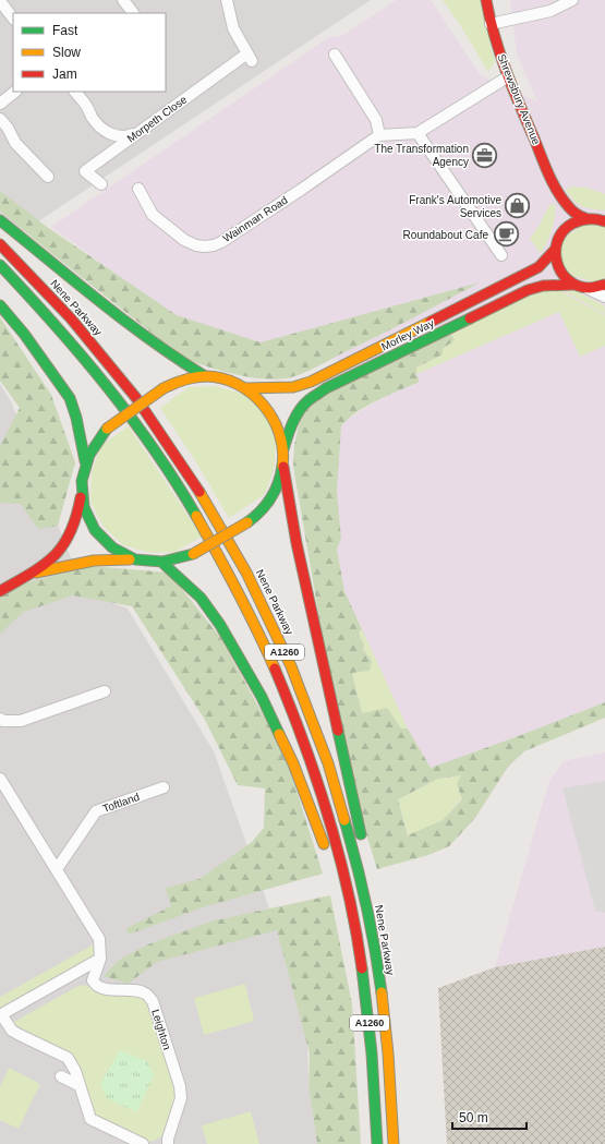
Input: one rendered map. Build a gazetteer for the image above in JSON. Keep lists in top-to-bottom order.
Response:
{
  "streets": {
    "main road": [
      "Shrewsbury Avenue",
      "Nene Parkway",
      "Morley Way",
      "A1260"
    ],
    "street": [
      "Morpeth Close",
      "Wainman Road",
      "Toftland",
      "Leighton"
    ]
  },
  "crossings": [
    ["Toftland", "Leighton"]
  ],
  "places": {
    "office": ["The Transformation Agency"],
    "shop": ["Frank's Automotive Services"],
    "cafe": ["Roundabout Cafe"]
  },
  "legend": ["Fast", "Slow", "Jam"],
  "scale_bar": "50 m"
}
